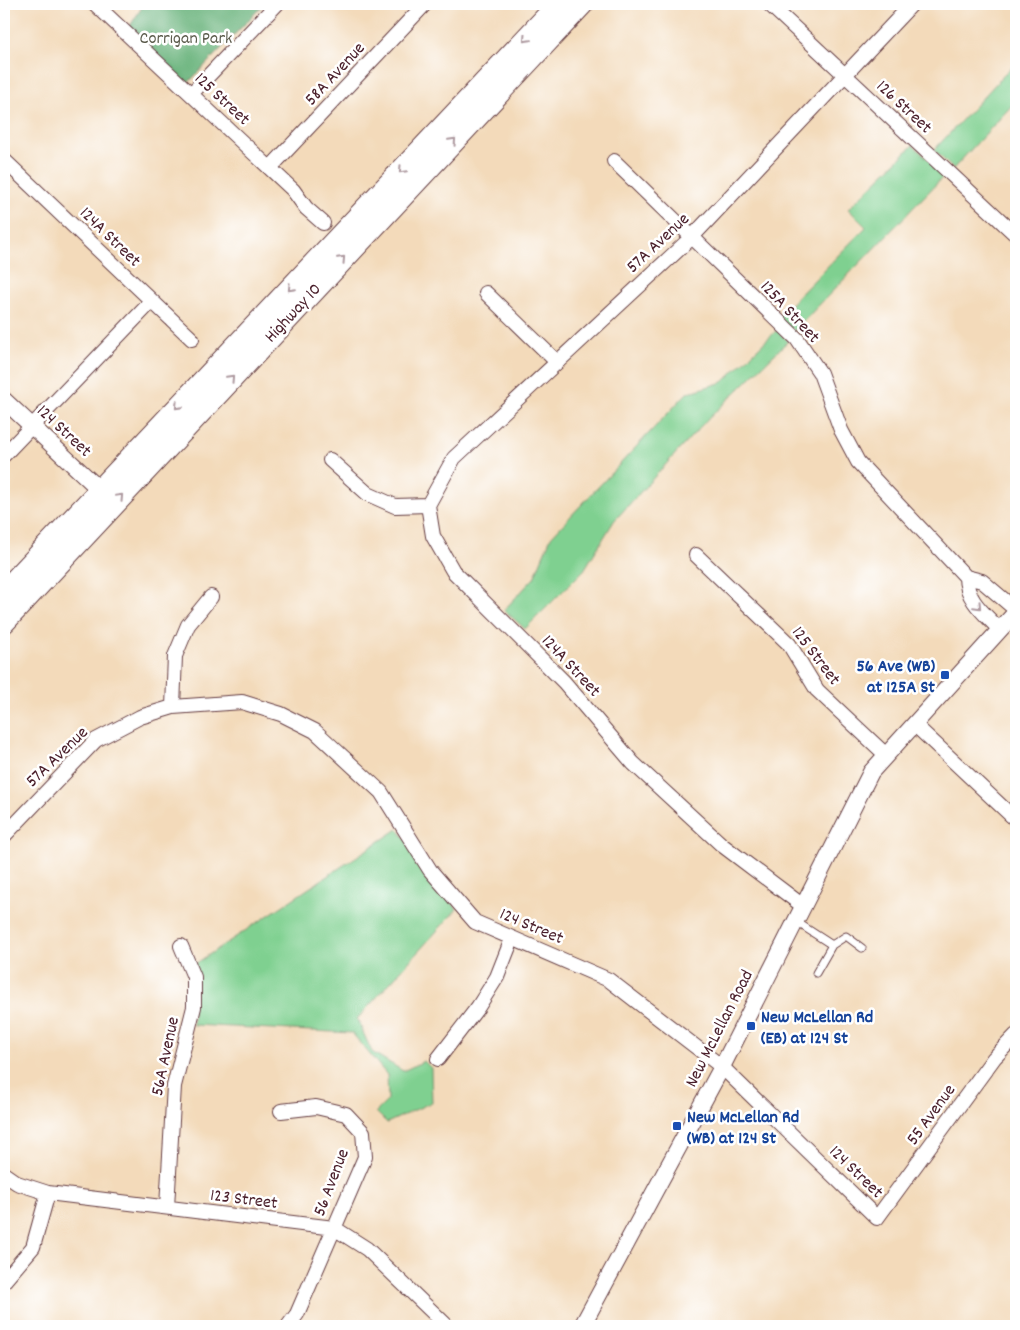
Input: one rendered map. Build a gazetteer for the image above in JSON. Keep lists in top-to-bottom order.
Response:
{
  "streets": {
    "highway": ["Highway 10"],
    "street": [
      "58A Avenue",
      "125 Street",
      "126 Street",
      "124A Street",
      "57A Avenue",
      "125A Street",
      "124 Street",
      "New McLellan Road",
      "56A Avenue",
      "55 Avenue",
      "56 Avenue",
      "123 Street"
    ]
  },
  "crossings": [
    ["58A Avenue", "125 Street"],
    ["125 Street", "New McLellan Road"],
    ["126 Street", "57A Avenue"],
    ["124A Street", "57A Avenue"],
    ["124A Street", "New McLellan Road"],
    ["57A Avenue", "125A Street"],
    ["57A Avenue", "124 Street"],
    ["Highway 10", "124 Street"],
    ["124 Street", "New McLellan Road"],
    ["124 Street", "55 Avenue"],
    ["56A Avenue", "123 Street"],
    ["56 Avenue", "123 Street"]
  ],
  "parks": ["Corrigan Park"],
  "places": {
    "transit": ["56 Ave (WB) at 125A St", "New McLellan Rd (EB) at 124 St", "New McLellan Rd (WB) at 124 St"]
  }
}
